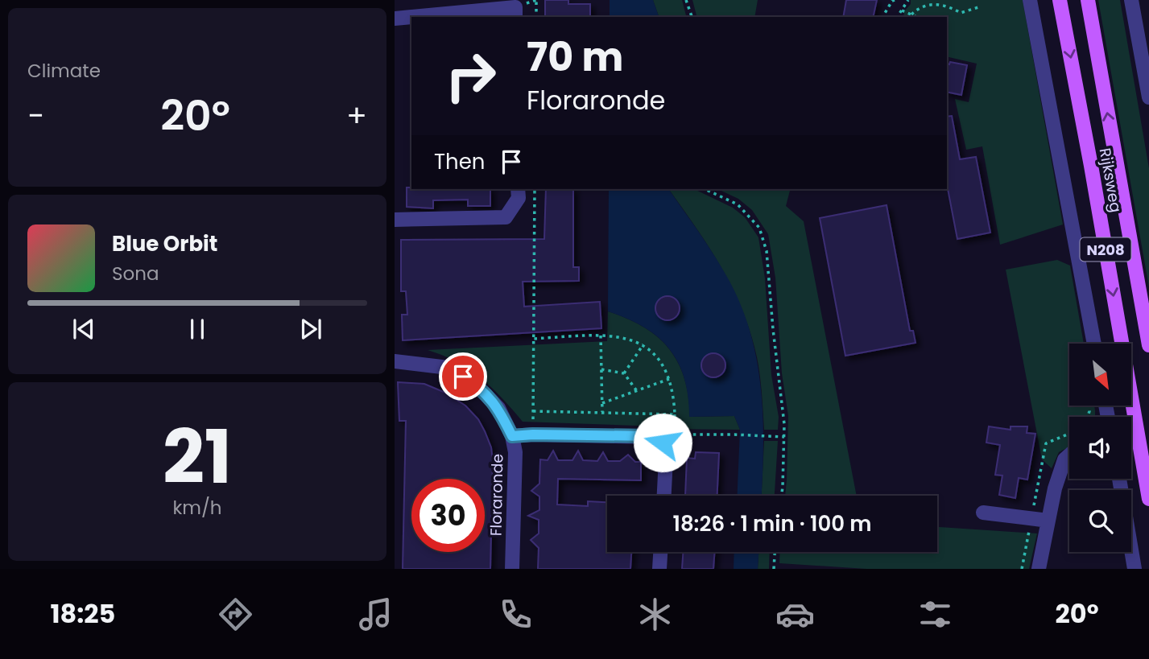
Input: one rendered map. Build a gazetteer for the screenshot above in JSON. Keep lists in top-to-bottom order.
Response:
{
  "streets": {
    "main road": ["Rijksweg", "N208"],
    "street": ["Floraronde"]
  },
  "north": "bottom right",
  "page": {
    "tile": [
      "Climate",
      ["21", "km/h"]
    ],
    "turn": ["70 m", "Floraronde"],
    "heat": ["−", "20°", "+"],
    "then": "Then",
    "song": ["Blue Orbit", "Sona"],
    "limit": "30",
    "trip": "18:26 · 1 min · 100 m",
    "tabs": ["18:25", "20°"]
  }
}
